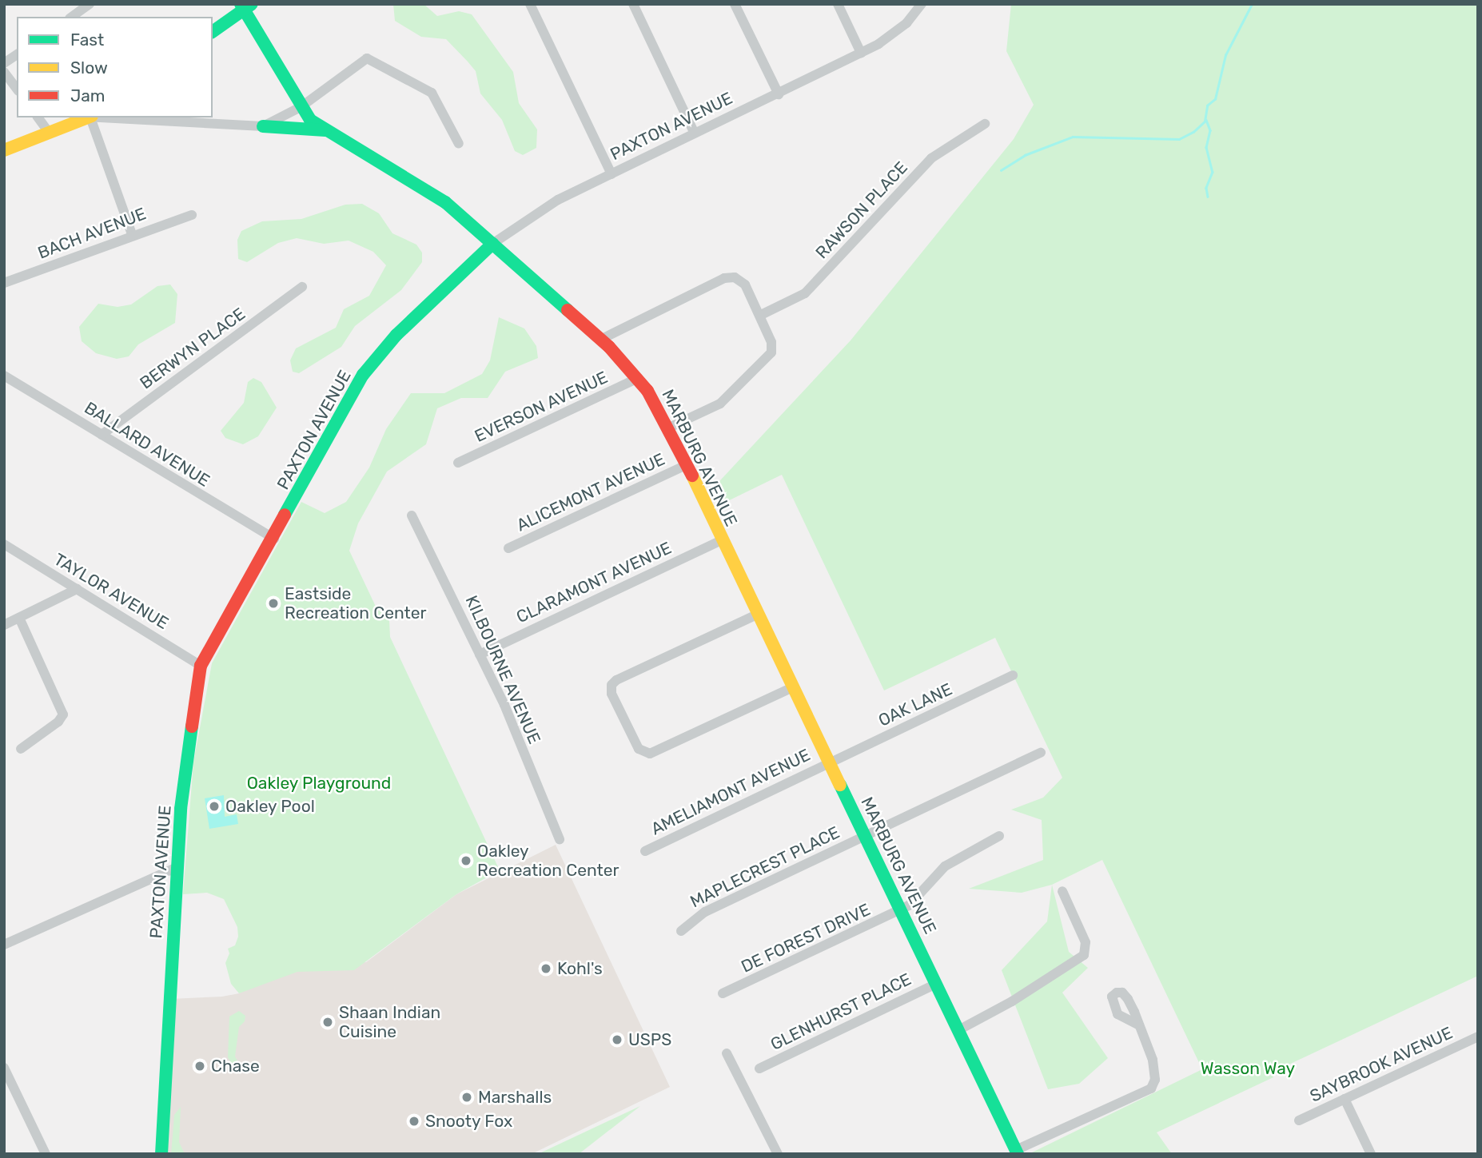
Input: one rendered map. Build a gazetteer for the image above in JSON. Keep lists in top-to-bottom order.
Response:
{
  "streets": {
    "street": [
      "PAXTON AVENUE",
      "RAWSON PLACE",
      "BACH AVENUE",
      "BERWYN PLACE",
      "EVERSON AVENUE",
      "BALLARD AVENUE",
      "MARBURG AVENUE",
      "ALICEMONT AVENUE",
      "CLARAMONT AVENUE",
      "TAYLOR AVENUE",
      "KILBOURNE AVENUE",
      "OAK LANE",
      "AMELIAMONT AVENUE",
      "MAPLECREST PLACE",
      "DE FOREST DRIVE",
      "GLENHURST PLACE",
      "SAYBROOK AVENUE"
    ]
  },
  "crossings": [
    ["PAXTON AVENUE", "BALLARD AVENUE"],
    ["PAXTON AVENUE", "MARBURG AVENUE"],
    ["PAXTON AVENUE", "TAYLOR AVENUE"],
    ["BERWYN PLACE", "BALLARD AVENUE"],
    ["EVERSON AVENUE", "MARBURG AVENUE"],
    ["MARBURG AVENUE", "ALICEMONT AVENUE"],
    ["MARBURG AVENUE", "CLARAMONT AVENUE"],
    ["MARBURG AVENUE", "OAK LANE"],
    ["MARBURG AVENUE", "AMELIAMONT AVENUE"],
    ["MARBURG AVENUE", "MAPLECREST PLACE"],
    ["MARBURG AVENUE", "DE FOREST DRIVE"],
    ["MARBURG AVENUE", "GLENHURST PLACE"],
    ["CLARAMONT AVENUE", "KILBOURNE AVENUE"],
    ["OAK LANE", "AMELIAMONT AVENUE"]
  ],
  "parks": ["Oakley Playground", "Wasson Way"],
  "places": [
    "Eastside Recreation Center",
    "Oakley Pool",
    "Oakley Recreation Center",
    "Kohl's",
    "Shaan Indian Cuisine",
    "USPS",
    "Chase",
    "Marshalls",
    "Snooty Fox"
  ],
  "legend": ["Fast", "Slow", "Jam"]
}
